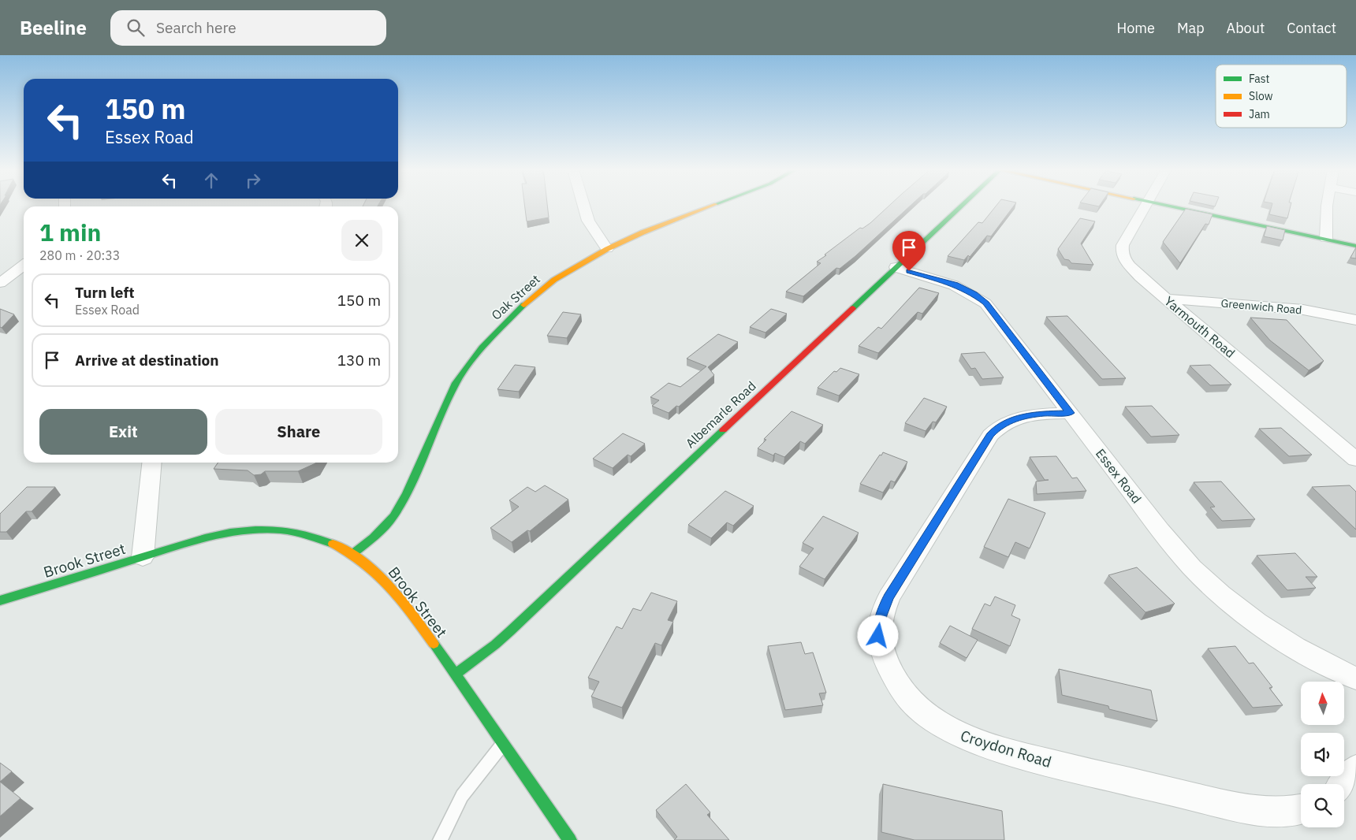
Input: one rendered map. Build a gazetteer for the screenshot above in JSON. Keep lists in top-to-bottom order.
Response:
{
  "streets": {
    "street": [
      "Oak Street",
      "Greenwich Road",
      "Yarmouth Road",
      "Albemarle Road",
      "Essex Road",
      "Brook Street",
      "Croydon Road"
    ]
  },
  "crossings": [
    ["Oak Street", "Brook Street"],
    ["Greenwich Road", "Yarmouth Road"],
    ["Albemarle Road", "Essex Road"],
    ["Albemarle Road", "Brook Street"],
    ["Essex Road", "Croydon Road"]
  ],
  "legend": ["Fast", "Slow", "Jam"],
  "north": "top",
  "page": {
    "header": "Beeline",
    "search": "Search here",
    "nav": [
      "Home",
      "Map",
      "About",
      "Contact"
    ],
    "turn": ["150 m", "Essex Road"],
    "heading": ["1 min", "280 m · 20:33"],
    "list": [
      {
        "name": "Turn left",
        "note": "Essex Road",
        "value": "150 m"
      },
      {
        "name": "Arrive at destination",
        "value": "130 m"
      }
    ],
    "buttons": ["Exit", "Share"]
  }
}
